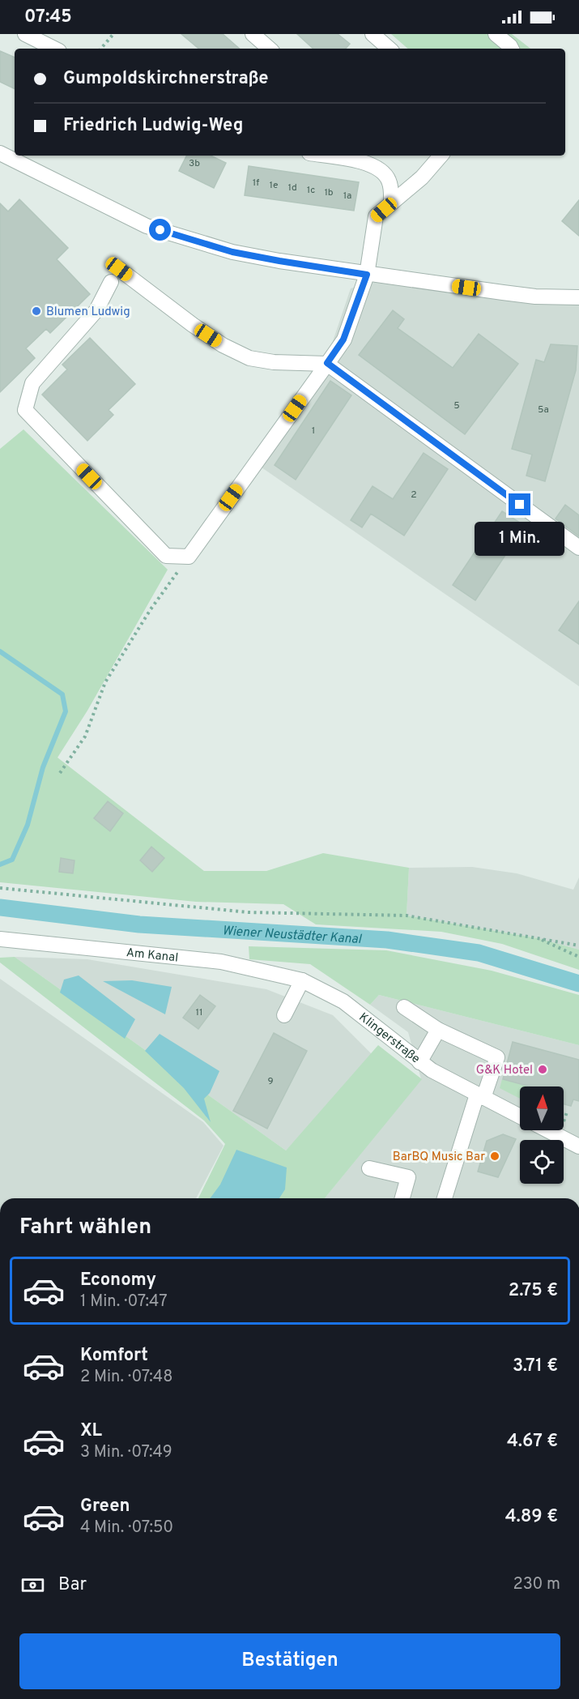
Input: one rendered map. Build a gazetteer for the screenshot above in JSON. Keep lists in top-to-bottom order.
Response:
{
  "streets": {
    "street": ["Am Kanal", "Klingerstraße"]
  },
  "crossings": [
    ["Am Kanal", "Klingerstraße"]
  ],
  "water": ["Wiener Neustädter Kanal"],
  "places": ["Blumen Ludwig", "G&K Hotel", "BarBQ Music Bar"],
  "house_numbers": [
    "3b",
    "1f",
    "1e",
    "1d",
    "1c",
    "1b",
    "1a",
    "5",
    "5a",
    "1",
    "2",
    "11",
    "9"
  ],
  "north": "top",
  "page": {
    "status": "07:45",
    "banner": ["Gumpoldskirchnerstraße", "Friedrich Ludwig-Weg"],
    "bubble": "1 Min.",
    "heading": "Fahrt wählen",
    "list": [
      {
        "name": "Economy",
        "note": "1 Min. · 07:47",
        "value": "2.75 €"
      },
      {
        "name": "Komfort",
        "note": "2 Min. · 07:48",
        "value": "3.71 €"
      },
      {
        "name": "XL",
        "note": "3 Min. · 07:49",
        "value": "4.67 €"
      },
      {
        "name": "Green",
        "note": "4 Min. · 07:50",
        "value": "4.89 €"
      }
    ],
    "pay": ["Bar", "230 m"],
    "buttons": "Bestätigen"
  }
}
